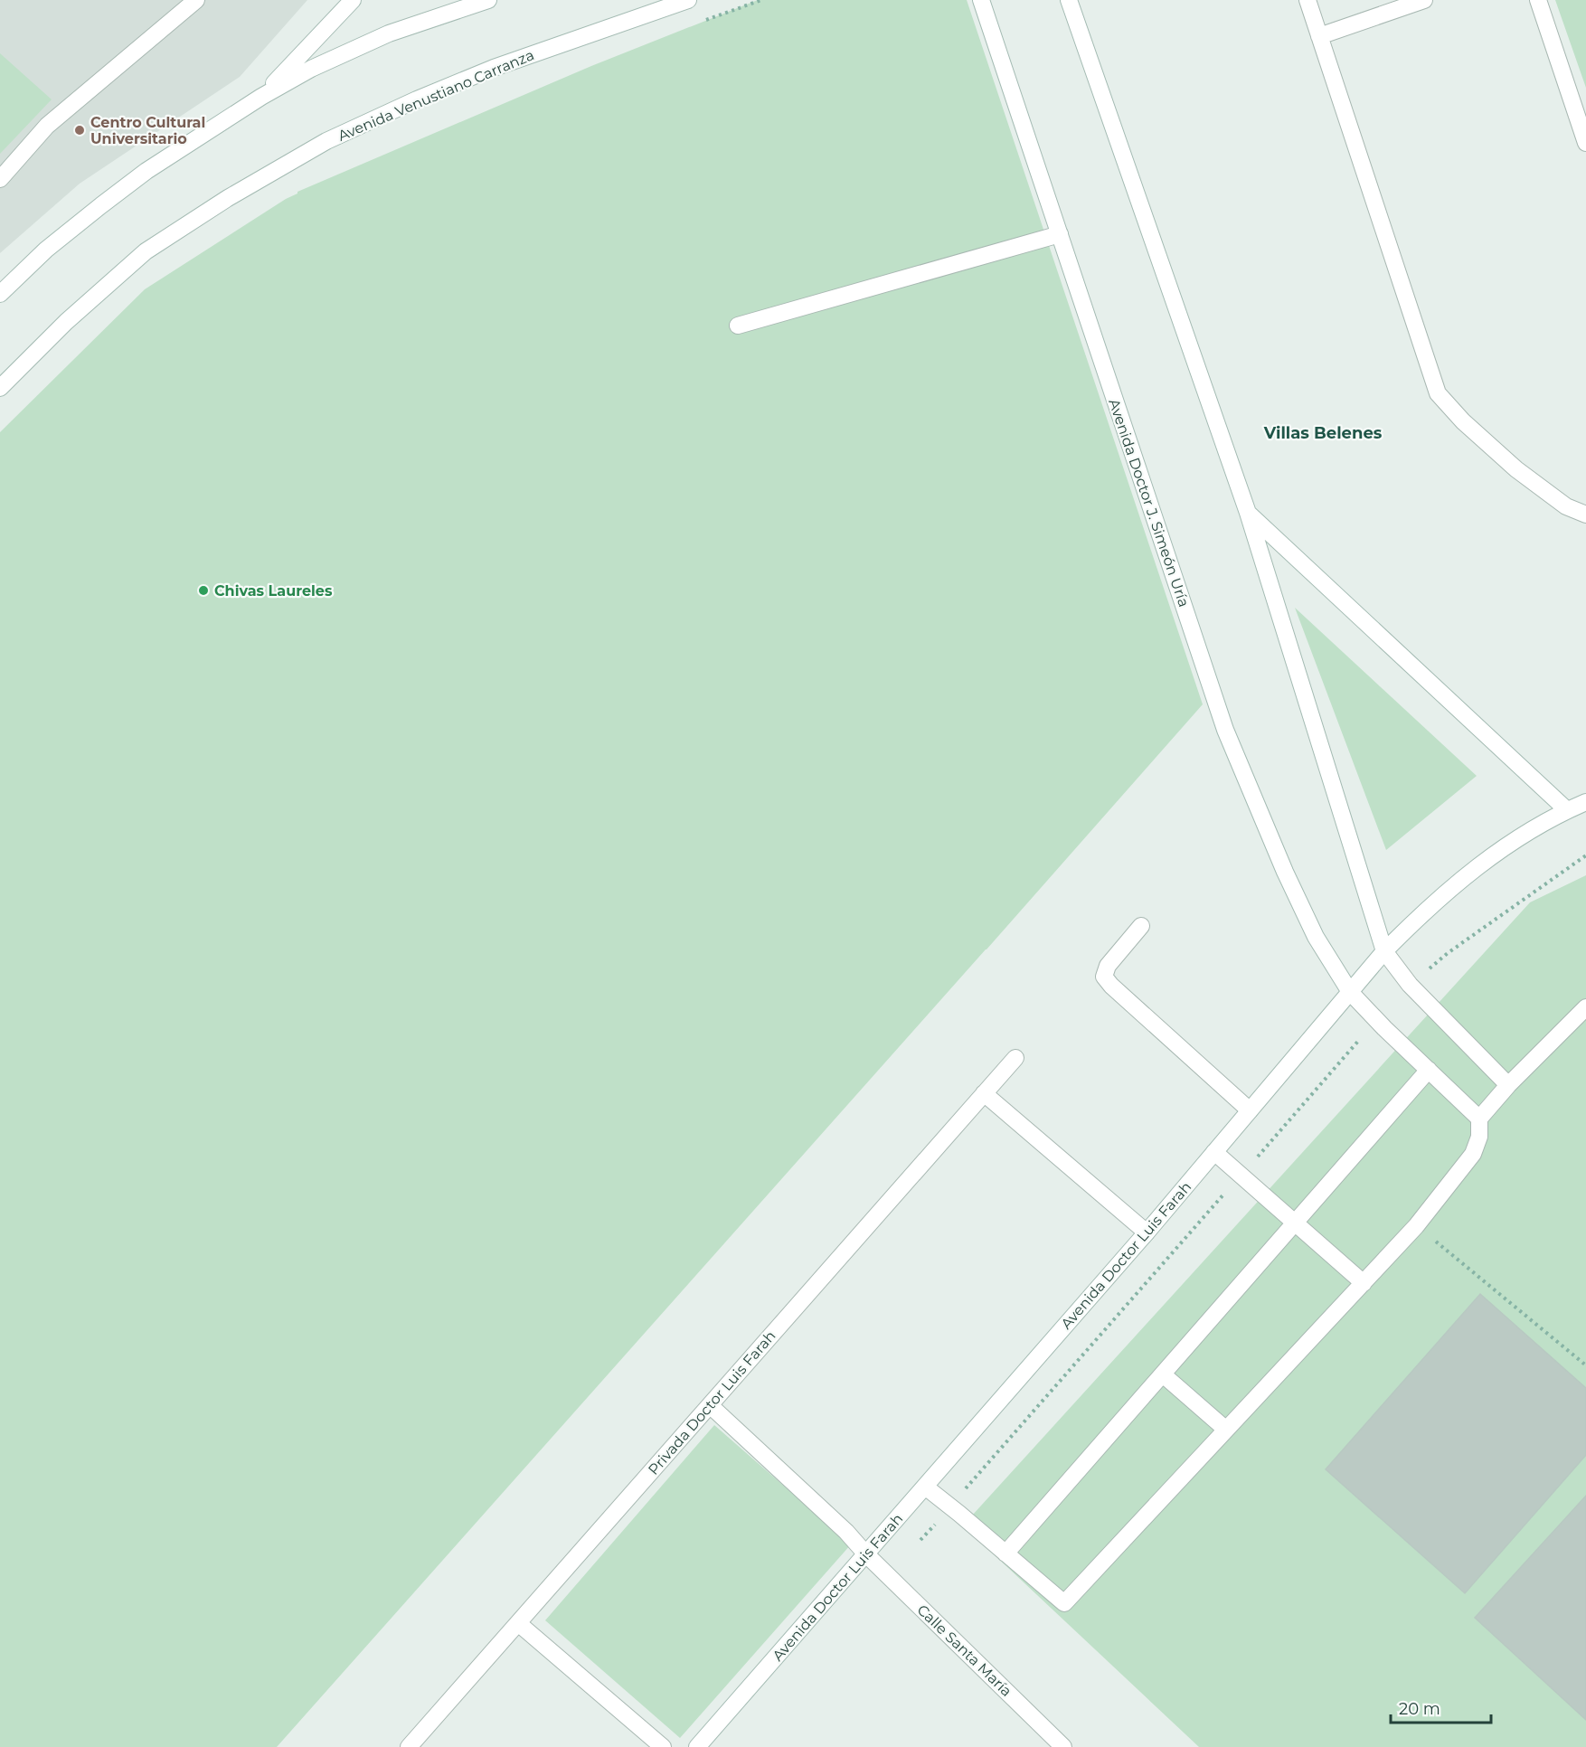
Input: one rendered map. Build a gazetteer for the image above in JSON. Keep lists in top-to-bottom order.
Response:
{
  "streets": {
    "street": [
      "Avenida Venustiano Carranza",
      "Avenida Doctor J. Simeón Uría",
      "Avenida Doctor Luis Farah",
      "Privada Doctor Luis Farah",
      "Calle Santa María"
    ]
  },
  "crossings": [
    ["Avenida Doctor J. Simeón Uría", "Avenida Doctor Luis Farah"],
    ["Avenida Doctor Luis Farah", "Calle Santa María"],
    ["Privada Doctor Luis Farah", "Calle Santa María"]
  ],
  "districts": ["Villas Belenes"],
  "places": ["Centro Cultural Universitario", "Chivas Laureles"],
  "scale_bar": "20 m"
}
